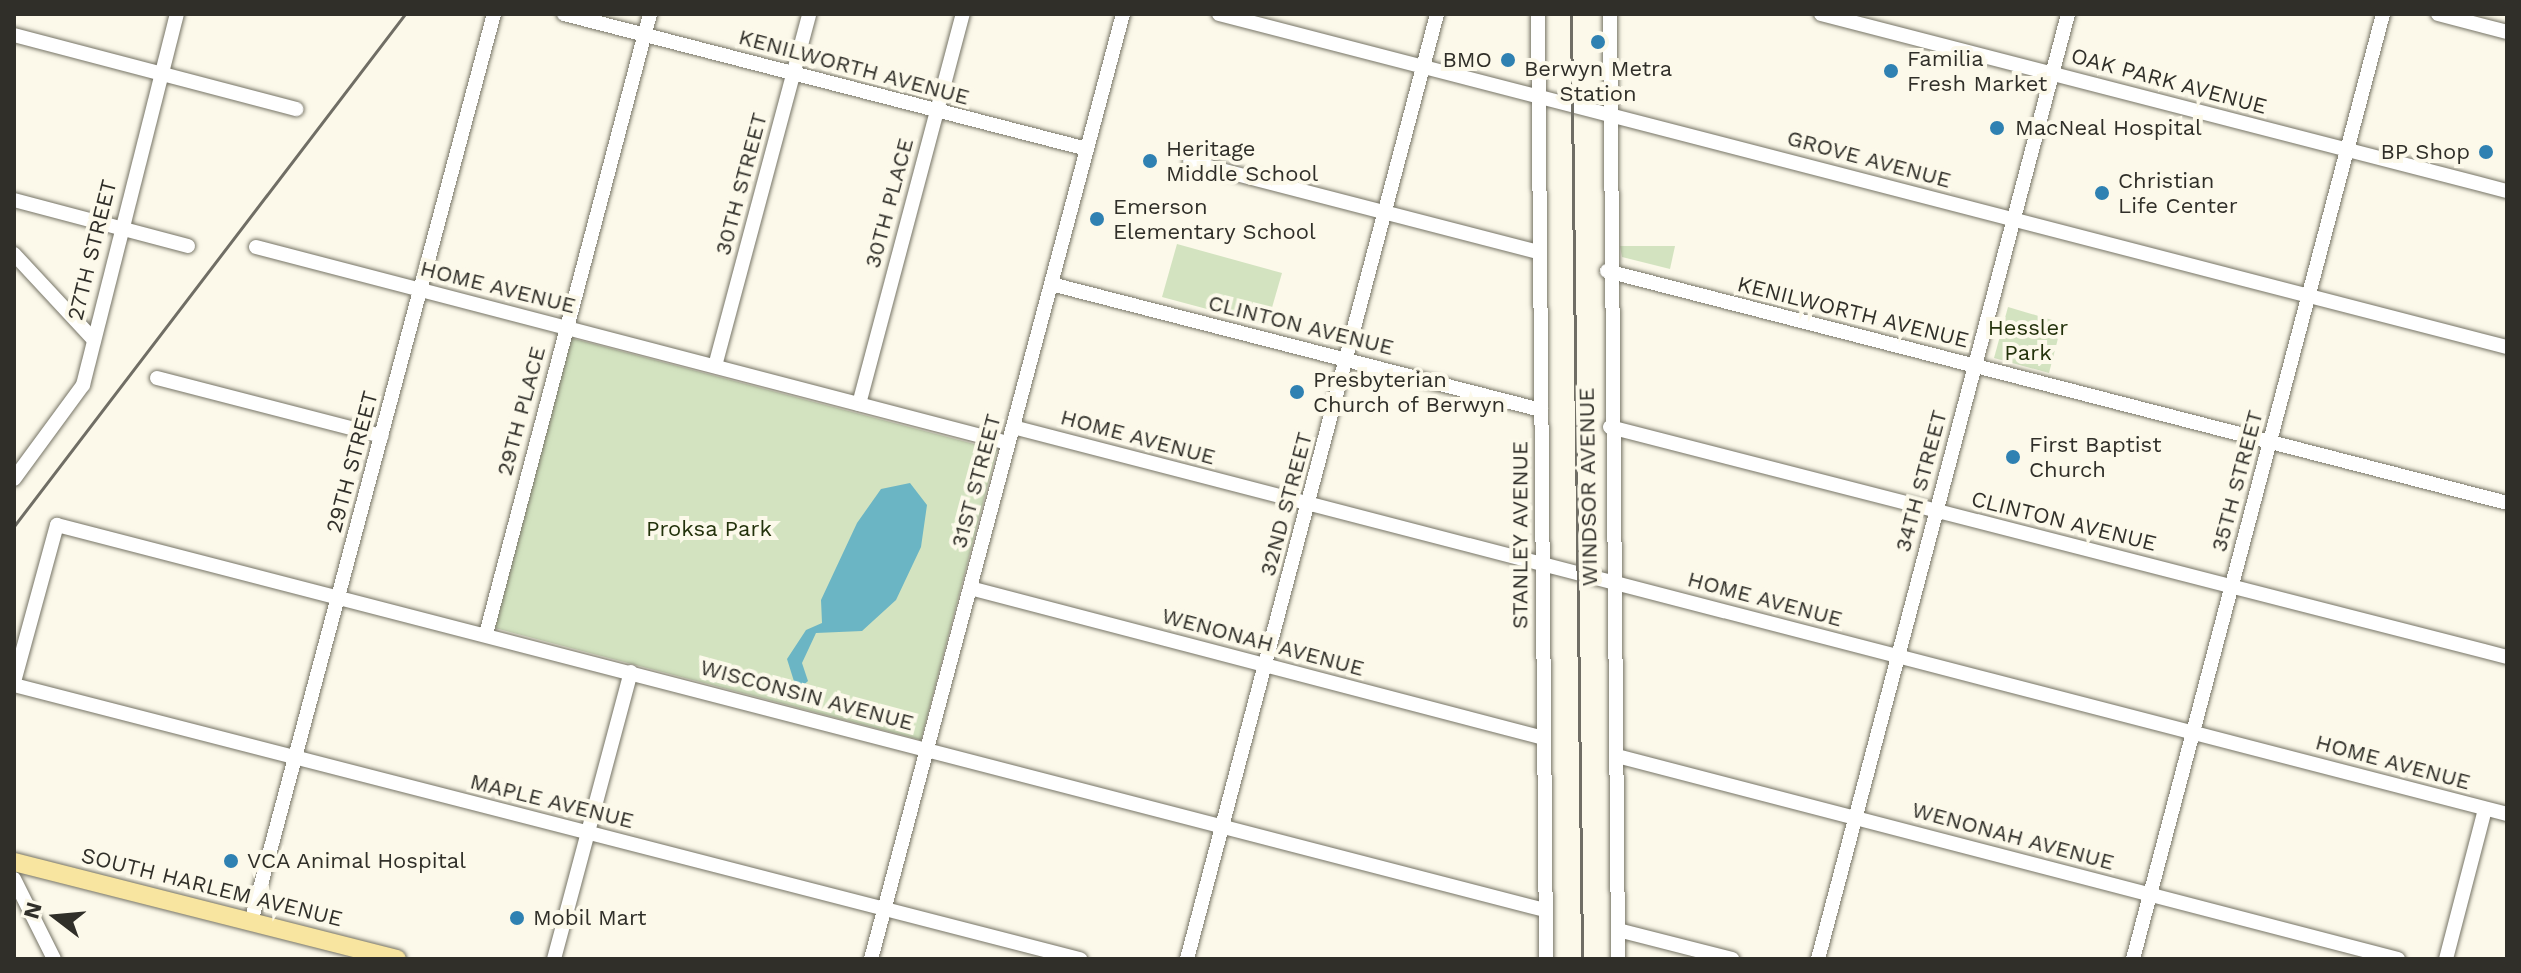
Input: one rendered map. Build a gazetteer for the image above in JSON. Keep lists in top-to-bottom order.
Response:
{
  "streets": {
    "main road": ["SOUTH HARLEM AVENUE"],
    "street": [
      "KENILWORTH AVENUE",
      "OAK PARK AVENUE",
      "GROVE AVENUE",
      "30TH STREET",
      "30TH PLACE",
      "27TH STREET",
      "HOME AVENUE",
      "CLINTON AVENUE",
      "29TH PLACE",
      "29TH STREET",
      "31ST STREET",
      "34TH STREET",
      "35TH STREET",
      "WINDSOR AVENUE",
      "32ND STREET",
      "STANLEY AVENUE",
      "WENONAH AVENUE",
      "WISCONSIN AVENUE",
      "MAPLE AVENUE"
    ]
  },
  "crossings": [
    ["KENILWORTH AVENUE", "30TH STREET"],
    ["KENILWORTH AVENUE", "30TH PLACE"],
    ["KENILWORTH AVENUE", "29TH PLACE"],
    ["KENILWORTH AVENUE", "31ST STREET"],
    ["KENILWORTH AVENUE", "34TH STREET"],
    ["KENILWORTH AVENUE", "35TH STREET"],
    ["KENILWORTH AVENUE", "WINDSOR AVENUE"],
    ["OAK PARK AVENUE", "34TH STREET"],
    ["OAK PARK AVENUE", "35TH STREET"],
    ["GROVE AVENUE", "34TH STREET"],
    ["GROVE AVENUE", "35TH STREET"],
    ["GROVE AVENUE", "WINDSOR AVENUE"],
    ["GROVE AVENUE", "32ND STREET"],
    ["GROVE AVENUE", "STANLEY AVENUE"],
    ["30TH STREET", "HOME AVENUE"],
    ["30TH PLACE", "HOME AVENUE"],
    ["HOME AVENUE", "29TH PLACE"],
    ["HOME AVENUE", "29TH STREET"],
    ["HOME AVENUE", "31ST STREET"],
    ["HOME AVENUE", "34TH STREET"],
    ["HOME AVENUE", "35TH STREET"],
    ["HOME AVENUE", "WINDSOR AVENUE"],
    ["HOME AVENUE", "32ND STREET"],
    ["HOME AVENUE", "STANLEY AVENUE"],
    ["CLINTON AVENUE", "31ST STREET"],
    ["CLINTON AVENUE", "34TH STREET"],
    ["CLINTON AVENUE", "35TH STREET"],
    ["CLINTON AVENUE", "WINDSOR AVENUE"],
    ["CLINTON AVENUE", "32ND STREET"],
    ["CLINTON AVENUE", "STANLEY AVENUE"],
    ["29TH PLACE", "WISCONSIN AVENUE"],
    ["29TH STREET", "WISCONSIN AVENUE"],
    ["29TH STREET", "MAPLE AVENUE"],
    ["29TH STREET", "SOUTH HARLEM AVENUE"],
    ["31ST STREET", "WENONAH AVENUE"],
    ["31ST STREET", "WISCONSIN AVENUE"],
    ["31ST STREET", "MAPLE AVENUE"],
    ["34TH STREET", "WENONAH AVENUE"],
    ["35TH STREET", "WENONAH AVENUE"],
    ["WINDSOR AVENUE", "WENONAH AVENUE"],
    ["32ND STREET", "WENONAH AVENUE"],
    ["32ND STREET", "WISCONSIN AVENUE"],
    ["STANLEY AVENUE", "WENONAH AVENUE"],
    ["STANLEY AVENUE", "WISCONSIN AVENUE"],
    ["WISCONSIN AVENUE", "MAPLE AVENUE"]
  ],
  "parks": ["Hessler Park", "Proksa Park"],
  "places": [
    "Berwyn Metra Station",
    "BMO",
    "Familia Fresh Market",
    "MacNeal Hospital",
    "BP Shop",
    "Heritage Middle School",
    "Christian Life Center",
    "Emerson Elementary School",
    "Presbyterian Church of Berwyn",
    "First Baptist Church",
    "VCA Animal Hospital",
    "Mobil Mart"
  ],
  "north": "left"
}
